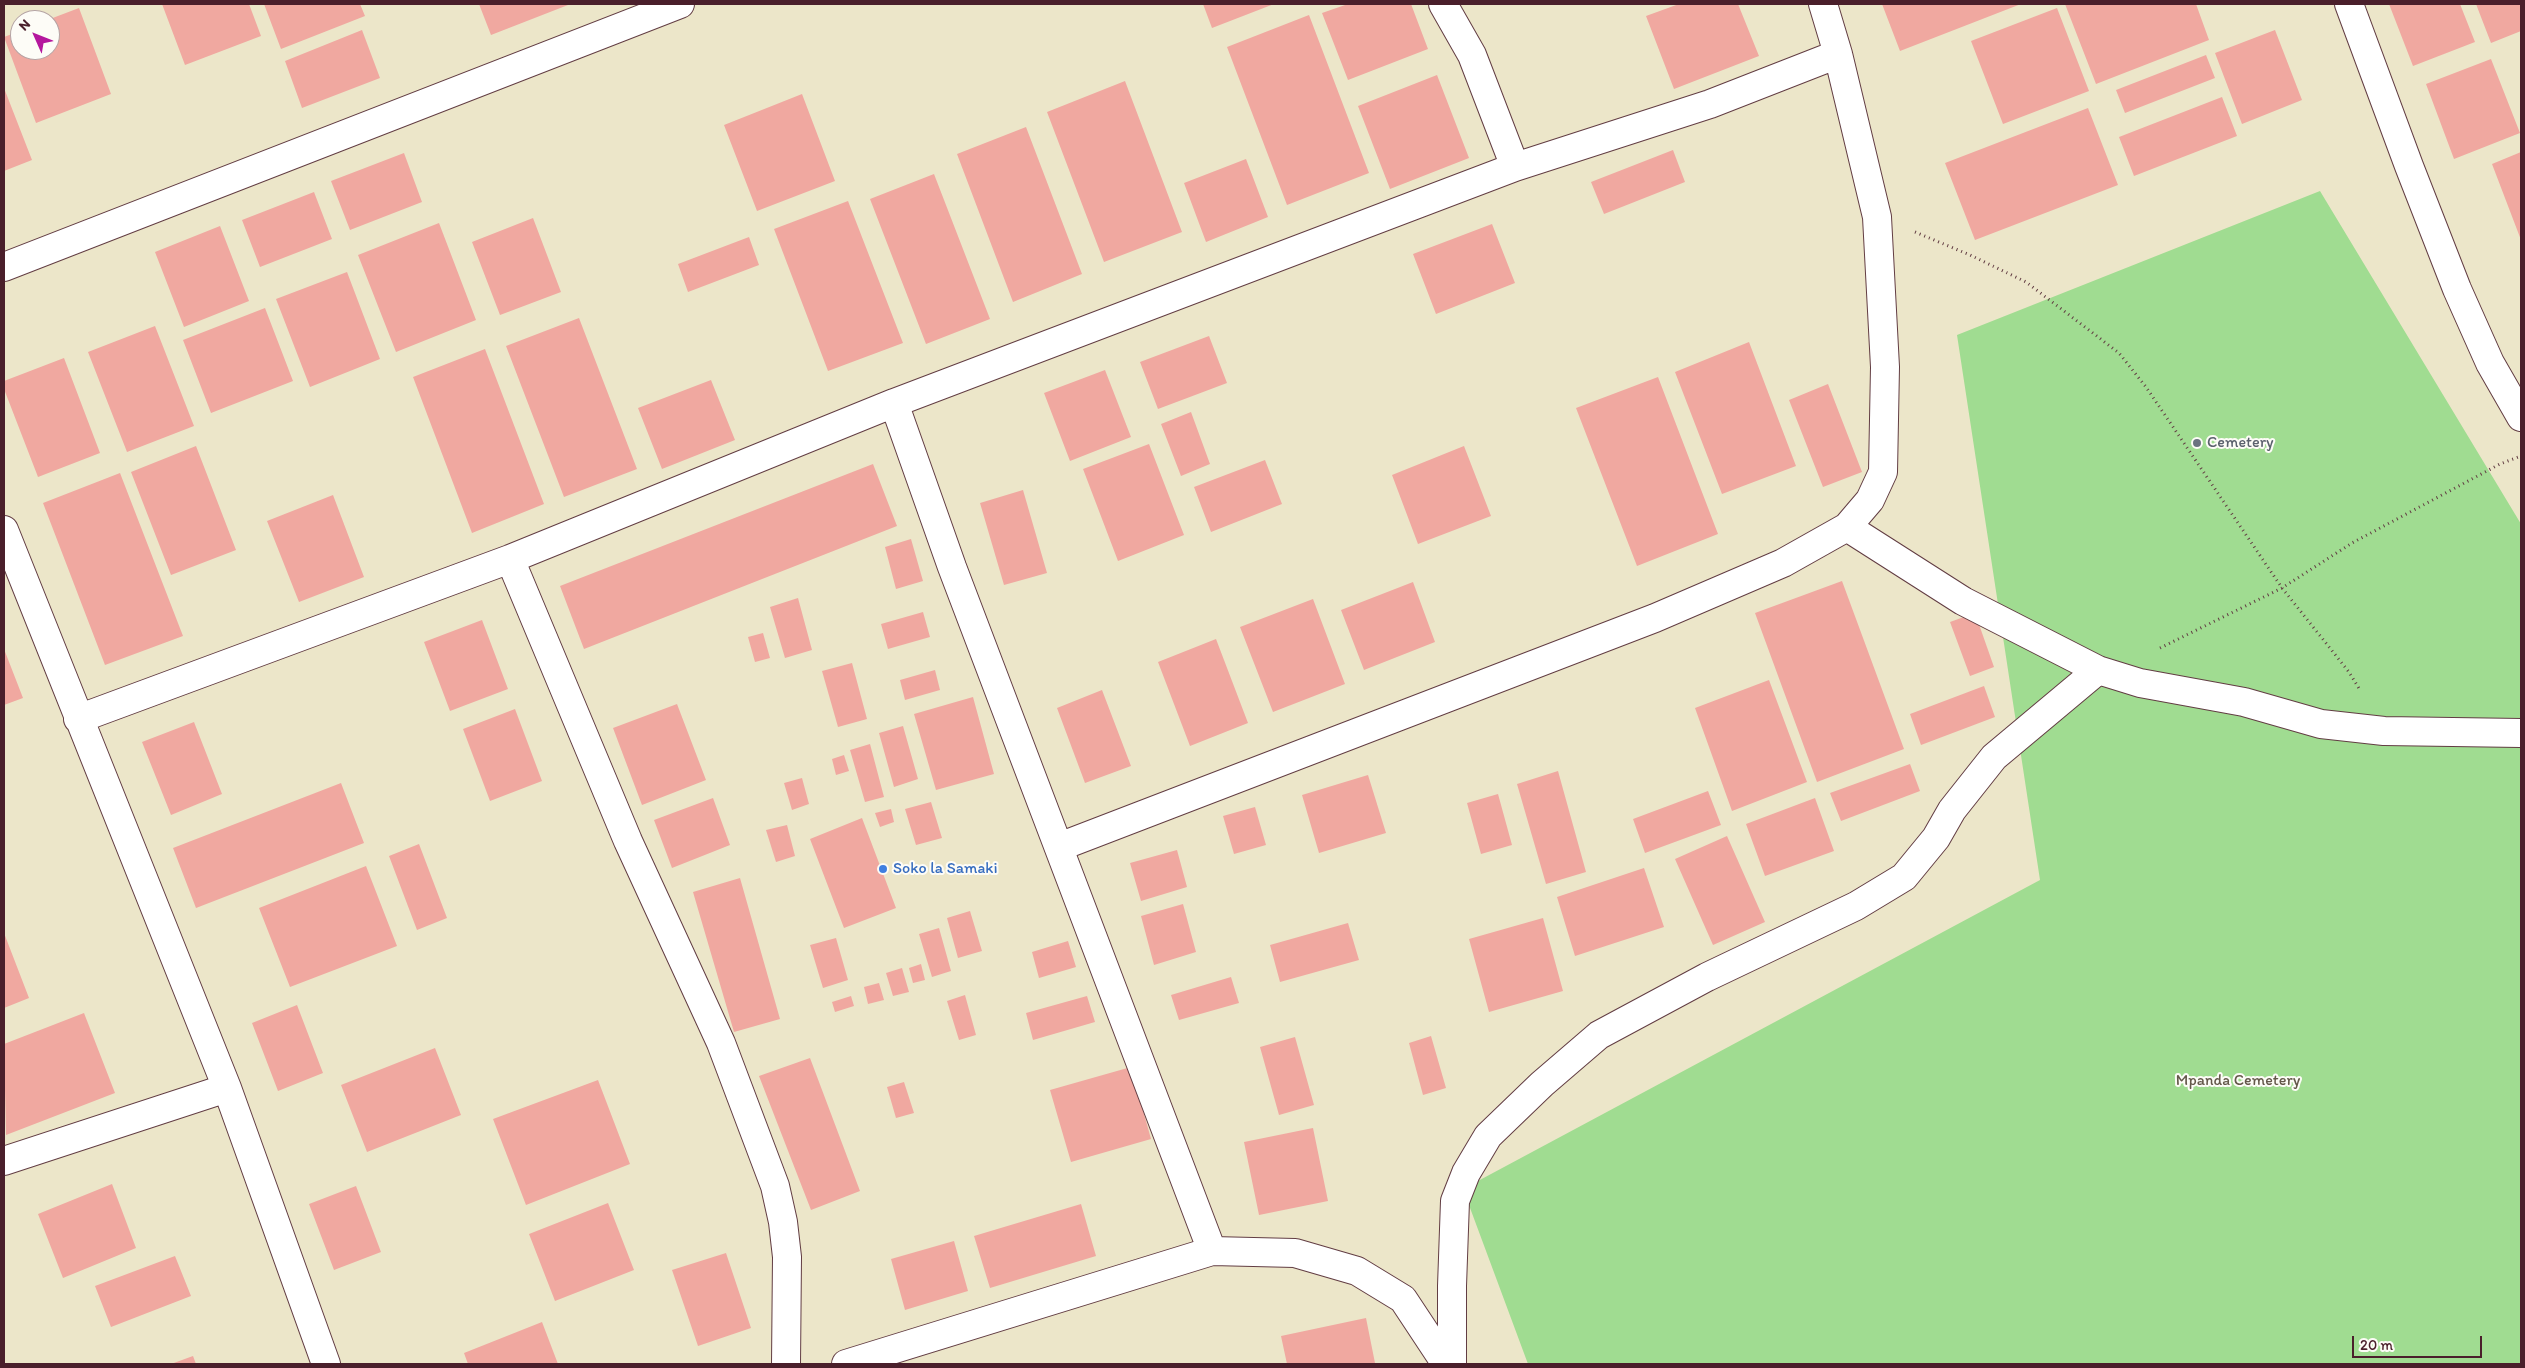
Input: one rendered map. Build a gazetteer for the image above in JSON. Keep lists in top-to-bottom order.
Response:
{
  "parks": ["Mpanda Cemetery"],
  "places": ["Cemetery", "Soko la Samaki"],
  "scale_bar": "20 m",
  "north": "top left"
}
